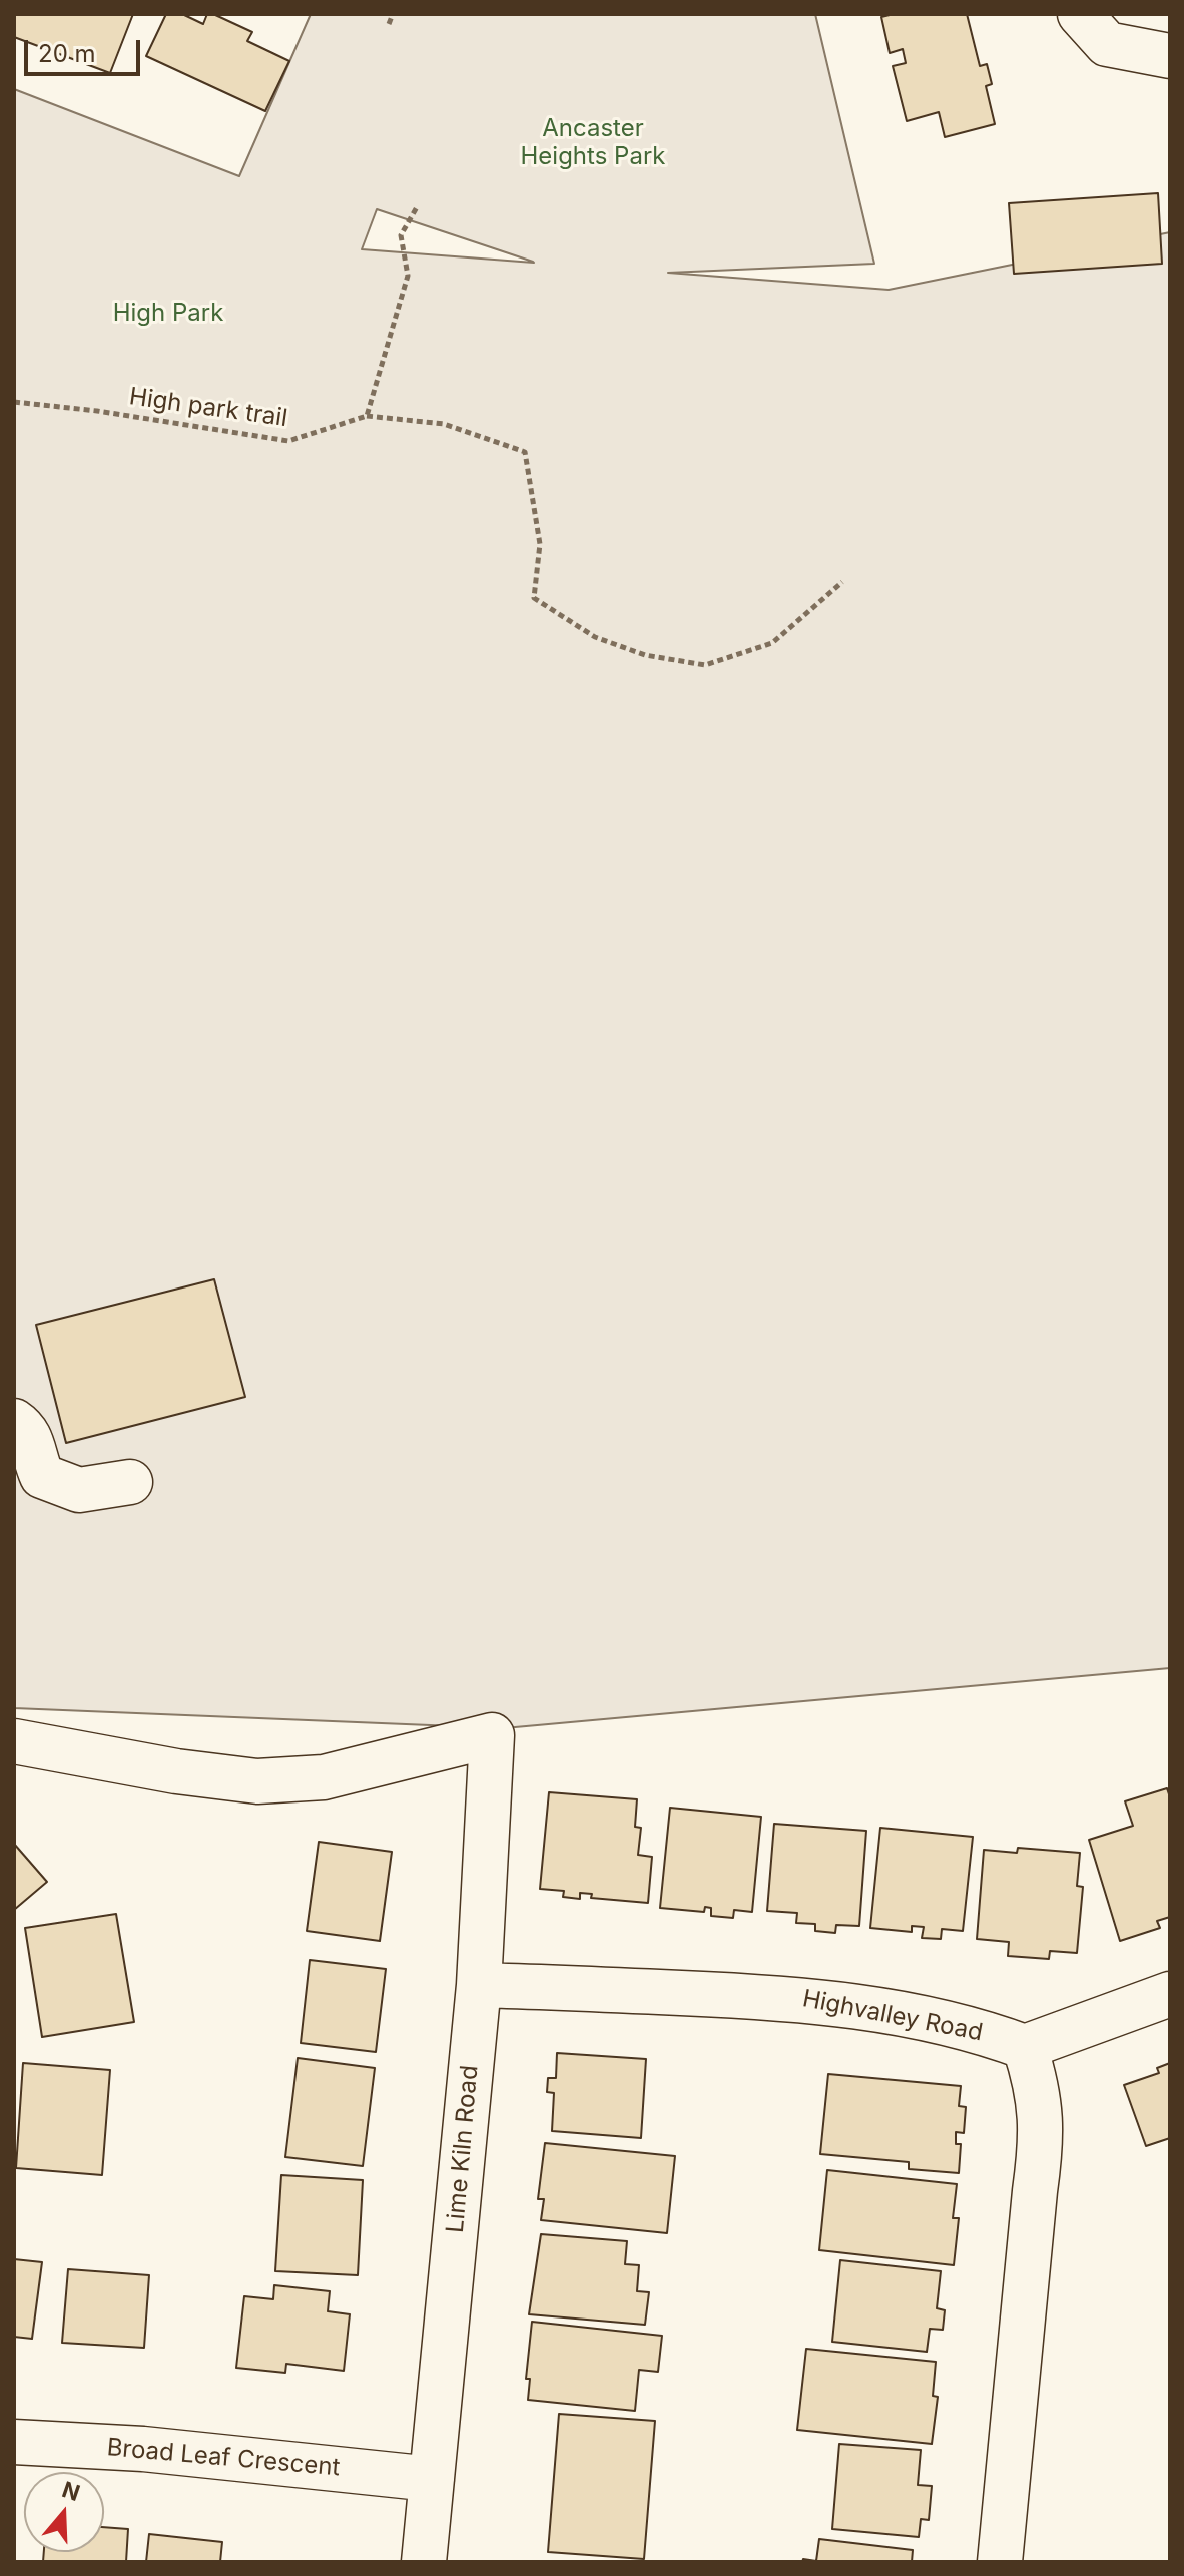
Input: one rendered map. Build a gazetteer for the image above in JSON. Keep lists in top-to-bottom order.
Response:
{
  "streets": {
    "street": ["Highvalley Road", "Lime Kiln Road", "Broad Leaf Crescent"],
    "path": ["High park trail"]
  },
  "crossings": [
    ["Highvalley Road", "Lime Kiln Road"],
    ["Lime Kiln Road", "Broad Leaf Crescent"]
  ],
  "parks": ["Ancaster Heights Park", "High Park"],
  "scale_bar": "20 m",
  "north": "top"
}
